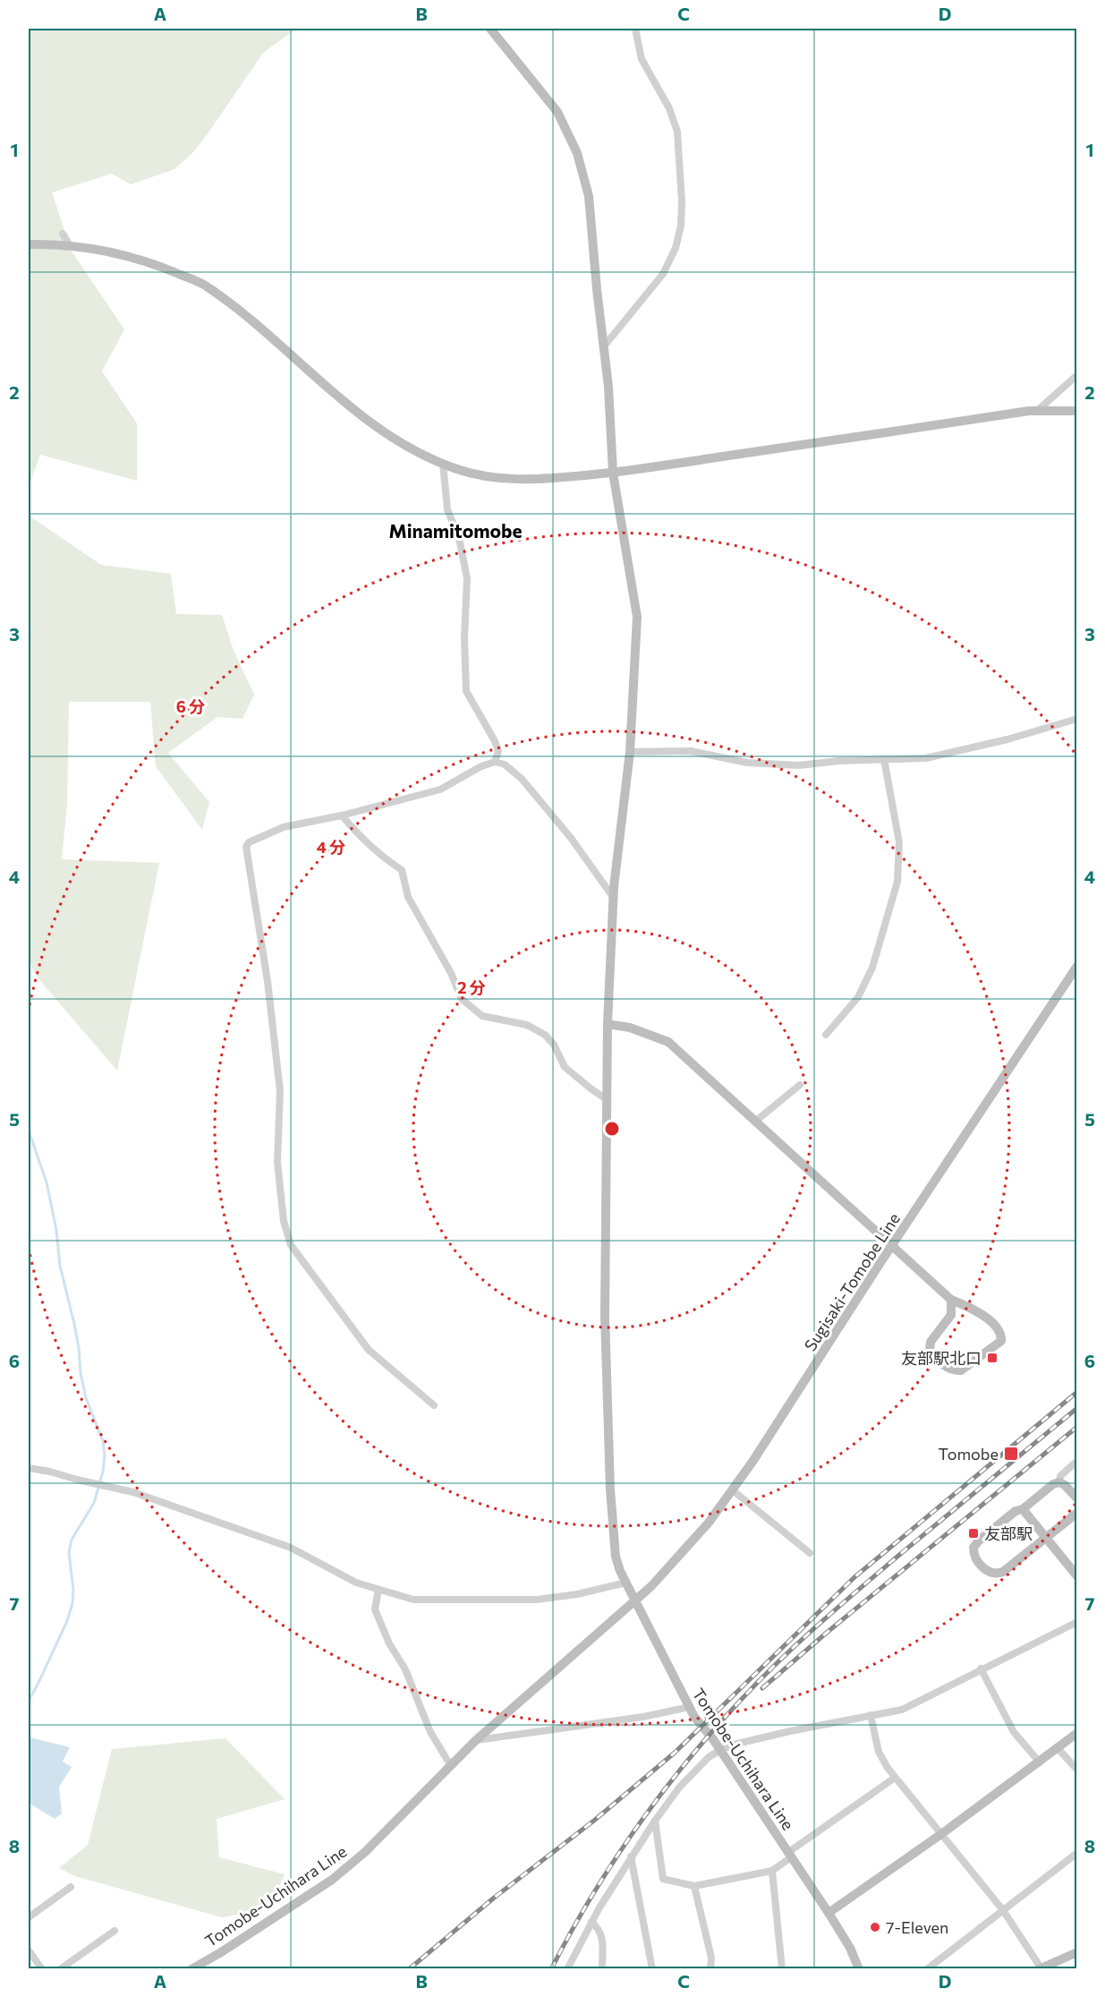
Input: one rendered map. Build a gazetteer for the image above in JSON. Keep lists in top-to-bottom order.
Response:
{
  "streets": {
    "street": ["Sugisaki-Tomobe Line", "Tomobe-Uchihara Line"]
  },
  "crossings": [
    ["Sugisaki-Tomobe Line", "Tomobe-Uchihara Line"]
  ],
  "districts": ["Minamitomobe"],
  "places": {
    "transit": ["友部駅北口", "Tomobe", "友部駅"],
    "other": ["7-Eleven"]
  },
  "grid": {
    "columns": [
      "A",
      "B",
      "C",
      "D"
    ],
    "rows": [
      "1",
      "2",
      "3",
      "4",
      "5",
      "6",
      "7",
      "8"
    ]
  },
  "rings": ["6 分", "4 分", "2 分"]
}
